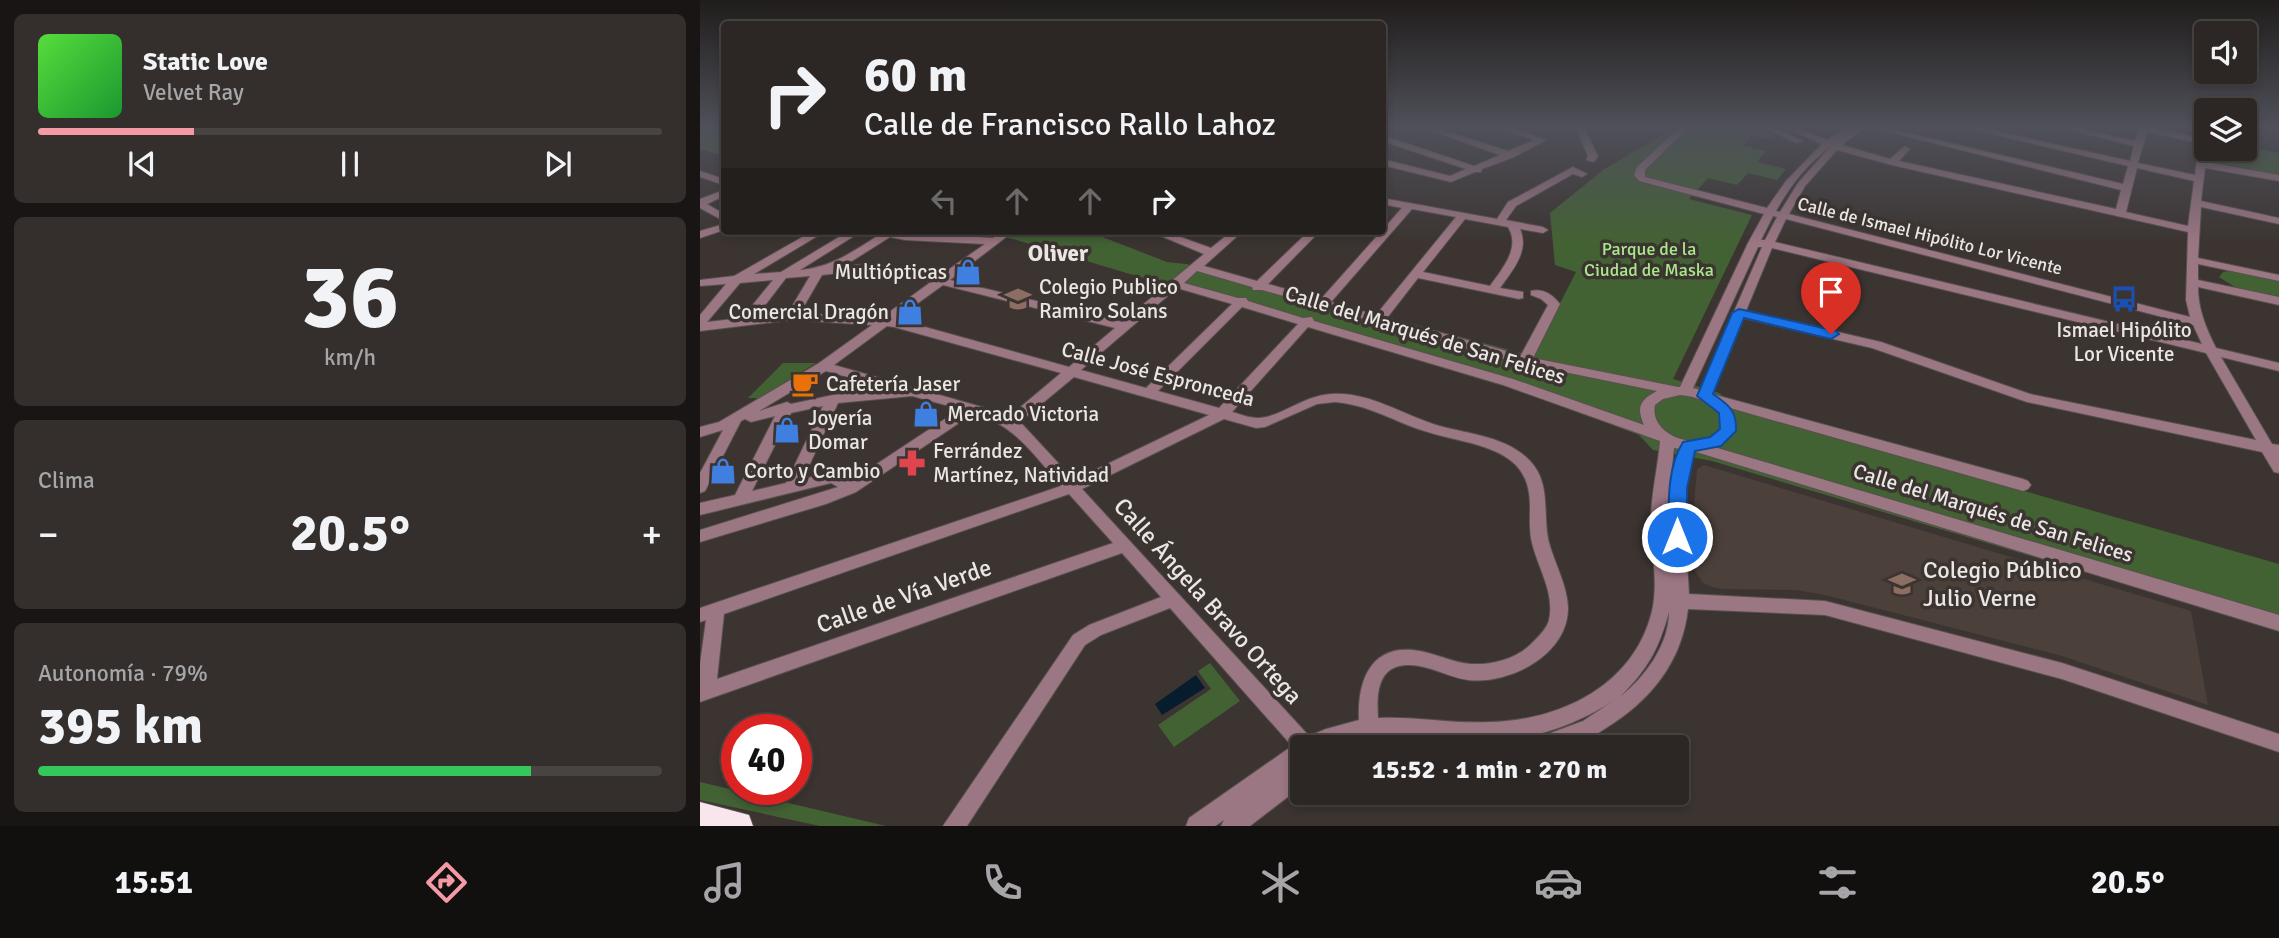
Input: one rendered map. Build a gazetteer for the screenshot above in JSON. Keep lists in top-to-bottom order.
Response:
{
  "streets": {
    "street": [
      "Calle de Ismael Hipólito Lor Vicente",
      "Calle del Marqués de San Felices",
      "Calle José Espronceda",
      "Calle de Vía Verde",
      "Calle Ángela Bravo Ortega"
    ]
  },
  "crossings": [
    ["Calle de Vía Verde", "Calle Ángela Bravo Ortega"]
  ],
  "districts": ["Oliver"],
  "parks": ["Parque de la Ciudad de Maska"],
  "places": {
    "shop": [
      "Multiópticas",
      "Comercial Dragón",
      "Mercado Victoria",
      "Joyería Domar",
      "Corto y Cambio"
    ],
    "school or university": ["Colegio Publico Ramiro Solans", "Colegio Público Julio Verne"],
    "bus stop": ["Ismael Hipólito Lor Vicente"],
    "cafe": ["Cafetería Jaser"],
    "pharmacy": ["Ferrández Martínez, Natividad"]
  },
  "page": {
    "turn": ["60 m", "Calle de Francisco Rallo Lahoz"],
    "song": ["Static Love", "Velvet Ray"],
    "tile": [
      ["36", "km/h"],
      "Clima",
      ["Autonomía · 79%", "395 km"]
    ],
    "heat": ["−", "20.5°", "+"],
    "limit": "40",
    "trip": "15:52 · 1 min · 270 m",
    "tabs": ["15:51", "20.5°"]
  }
}
